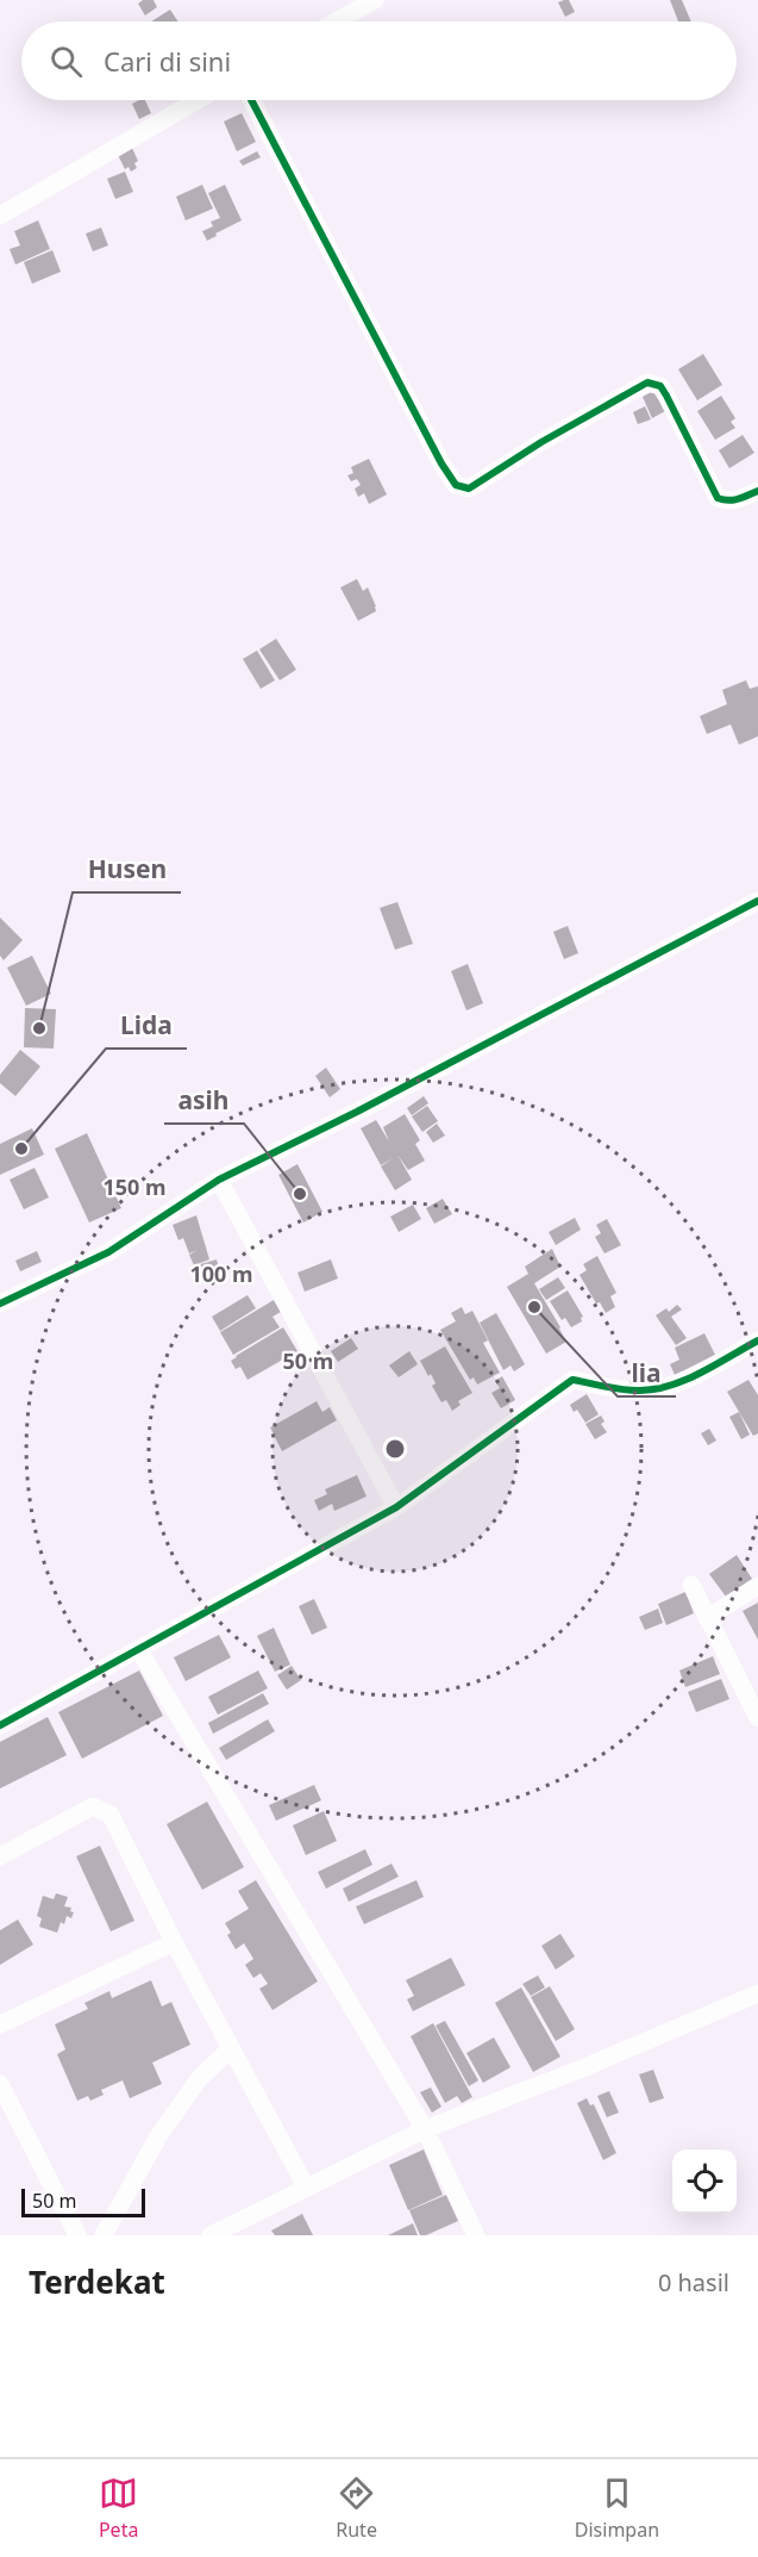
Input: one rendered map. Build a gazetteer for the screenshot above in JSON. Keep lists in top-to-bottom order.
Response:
{
  "places": [
    "Husen",
    "Lida",
    "asih",
    "lia"
  ],
  "scale_bar": "50 m",
  "page": {
    "search": "Cari di sini",
    "scale": "50 m",
    "heading": ["Terdekat", "0 hasil"],
    "nav": ["Peta", "Rute", "Disimpan"]
  },
  "rings": ["150 m", "100 m", "50 m"]
}
